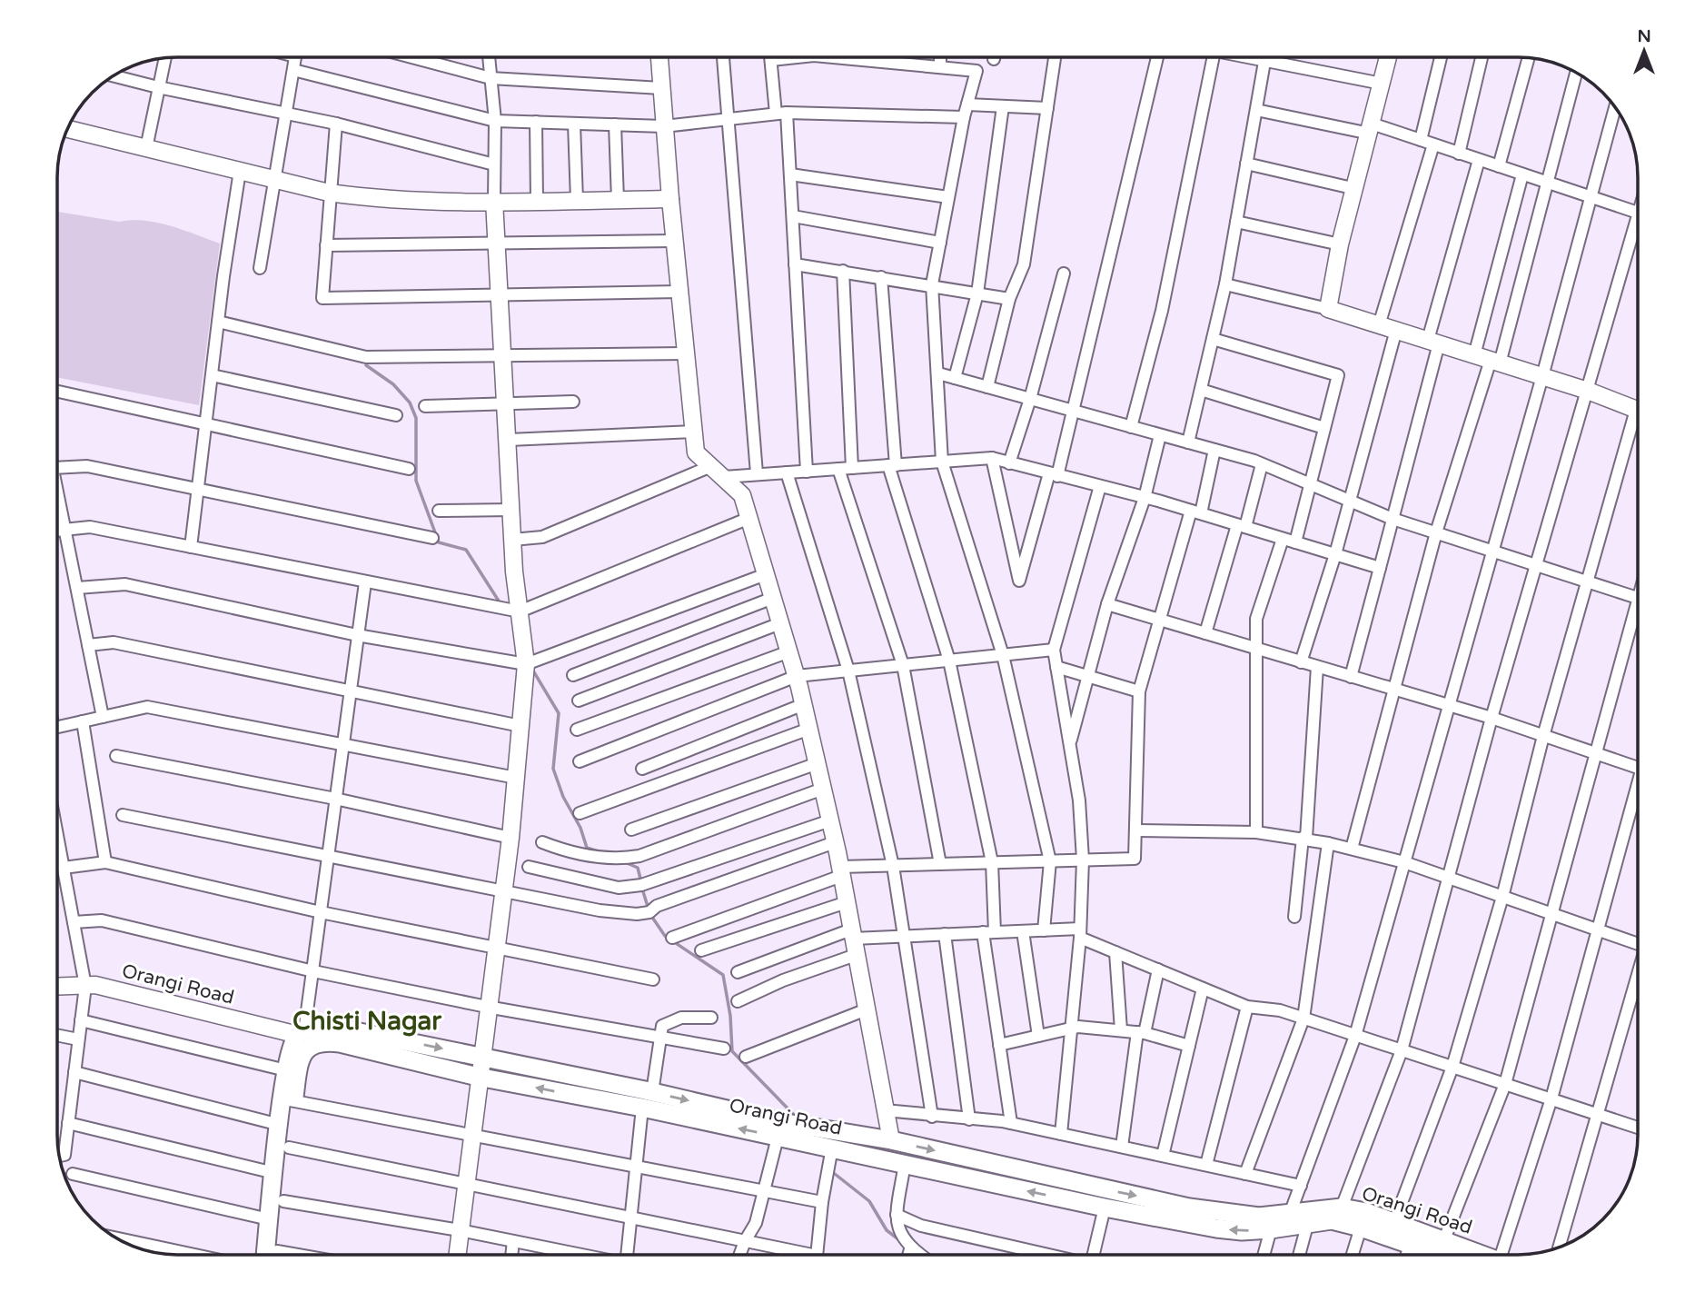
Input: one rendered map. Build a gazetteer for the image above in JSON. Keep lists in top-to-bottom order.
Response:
{
  "streets": {
    "main road": ["Orangi Road"]
  },
  "districts": ["Chisti Nagar"],
  "north": "top"
}
